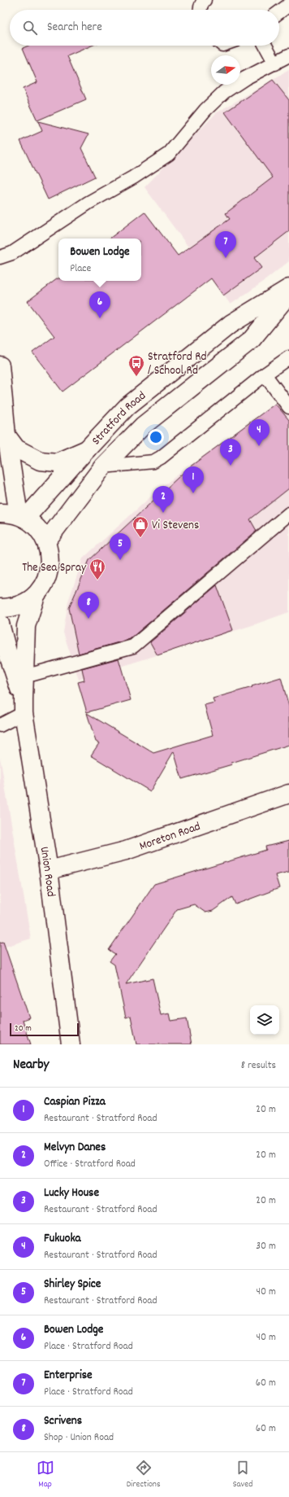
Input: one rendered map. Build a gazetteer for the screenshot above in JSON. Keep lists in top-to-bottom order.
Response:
{
  "streets": {
    "main road": ["Stratford Road", "Moreton Road", "Union Road"]
  },
  "crossings": [
    ["Moreton Road", "Union Road"]
  ],
  "places": {
    "bus stop": ["Stratford Rd / School Rd"],
    "shop": ["Vi Stevens"],
    "restaurant": ["The Sea Spray"]
  },
  "scale_bar": "20 m",
  "north": "right",
  "page": {
    "search": "Search here",
    "pins": [
      "7",
      "6",
      "4",
      "3",
      "1",
      "2",
      "5",
      "8"
    ],
    "popup": ["Bowen Lodge", "Place"],
    "scale": "20 m",
    "heading": ["Nearby", "8 results"],
    "list": [
      {
        "mark": "1",
        "name": "Caspian Pizza",
        "note": "Restaurant · Stratford Road",
        "value": "20 m"
      },
      {
        "mark": "2",
        "name": "Melvyn Danes",
        "note": "Office · Stratford Road",
        "value": "20 m"
      },
      {
        "mark": "3",
        "name": "Lucky House",
        "note": "Restaurant · Stratford Road",
        "value": "20 m"
      },
      {
        "mark": "4",
        "name": "Fukuoka",
        "note": "Restaurant · Stratford Road",
        "value": "30 m"
      },
      {
        "mark": "5",
        "name": "Shirley Spice",
        "note": "Restaurant · Stratford Road",
        "value": "40 m"
      },
      {
        "mark": "6",
        "name": "Bowen Lodge",
        "note": "Place · Stratford Road",
        "value": "40 m"
      },
      {
        "mark": "7",
        "name": "Enterprise",
        "note": "Place · Stratford Road",
        "value": "60 m"
      },
      {
        "mark": "8",
        "name": "Scrivens",
        "note": "Shop · Union Road",
        "value": "60 m"
      }
    ],
    "nav": ["Map", "Directions", "Saved"]
  }
}
